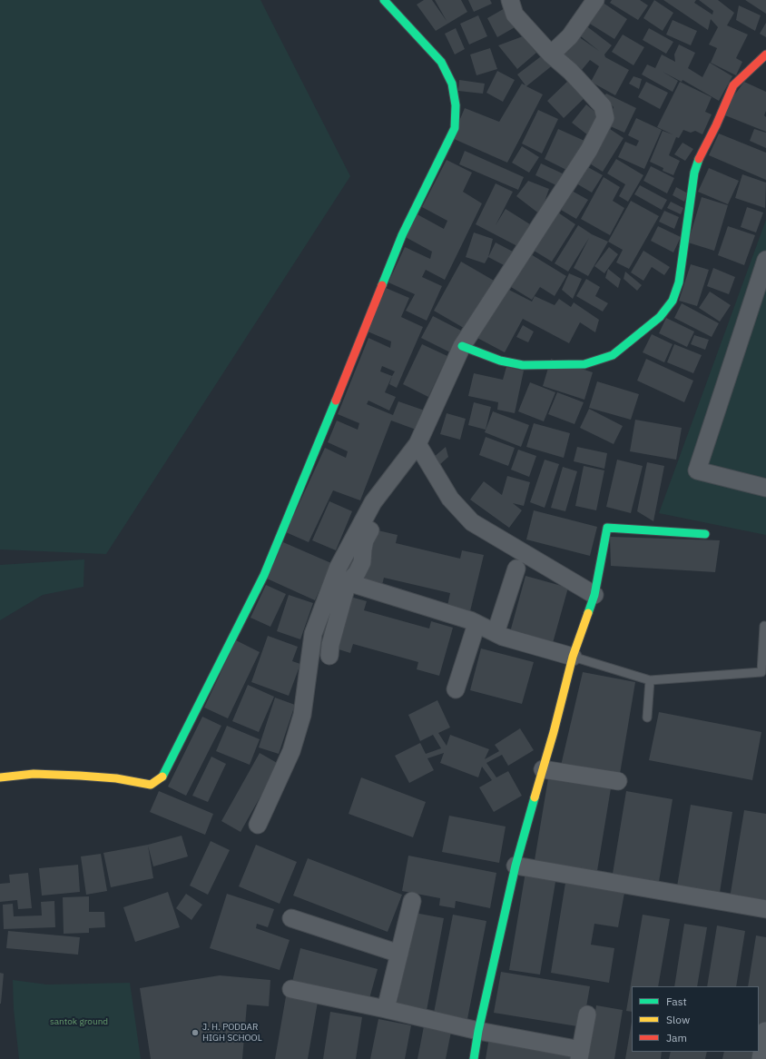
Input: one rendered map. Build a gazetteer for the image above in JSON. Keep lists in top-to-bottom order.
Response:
{
  "parks": ["santok ground"],
  "places": ["J. H. PODDAR HIGH SCHOOL"],
  "legend": ["Fast", "Slow", "Jam"]
}
